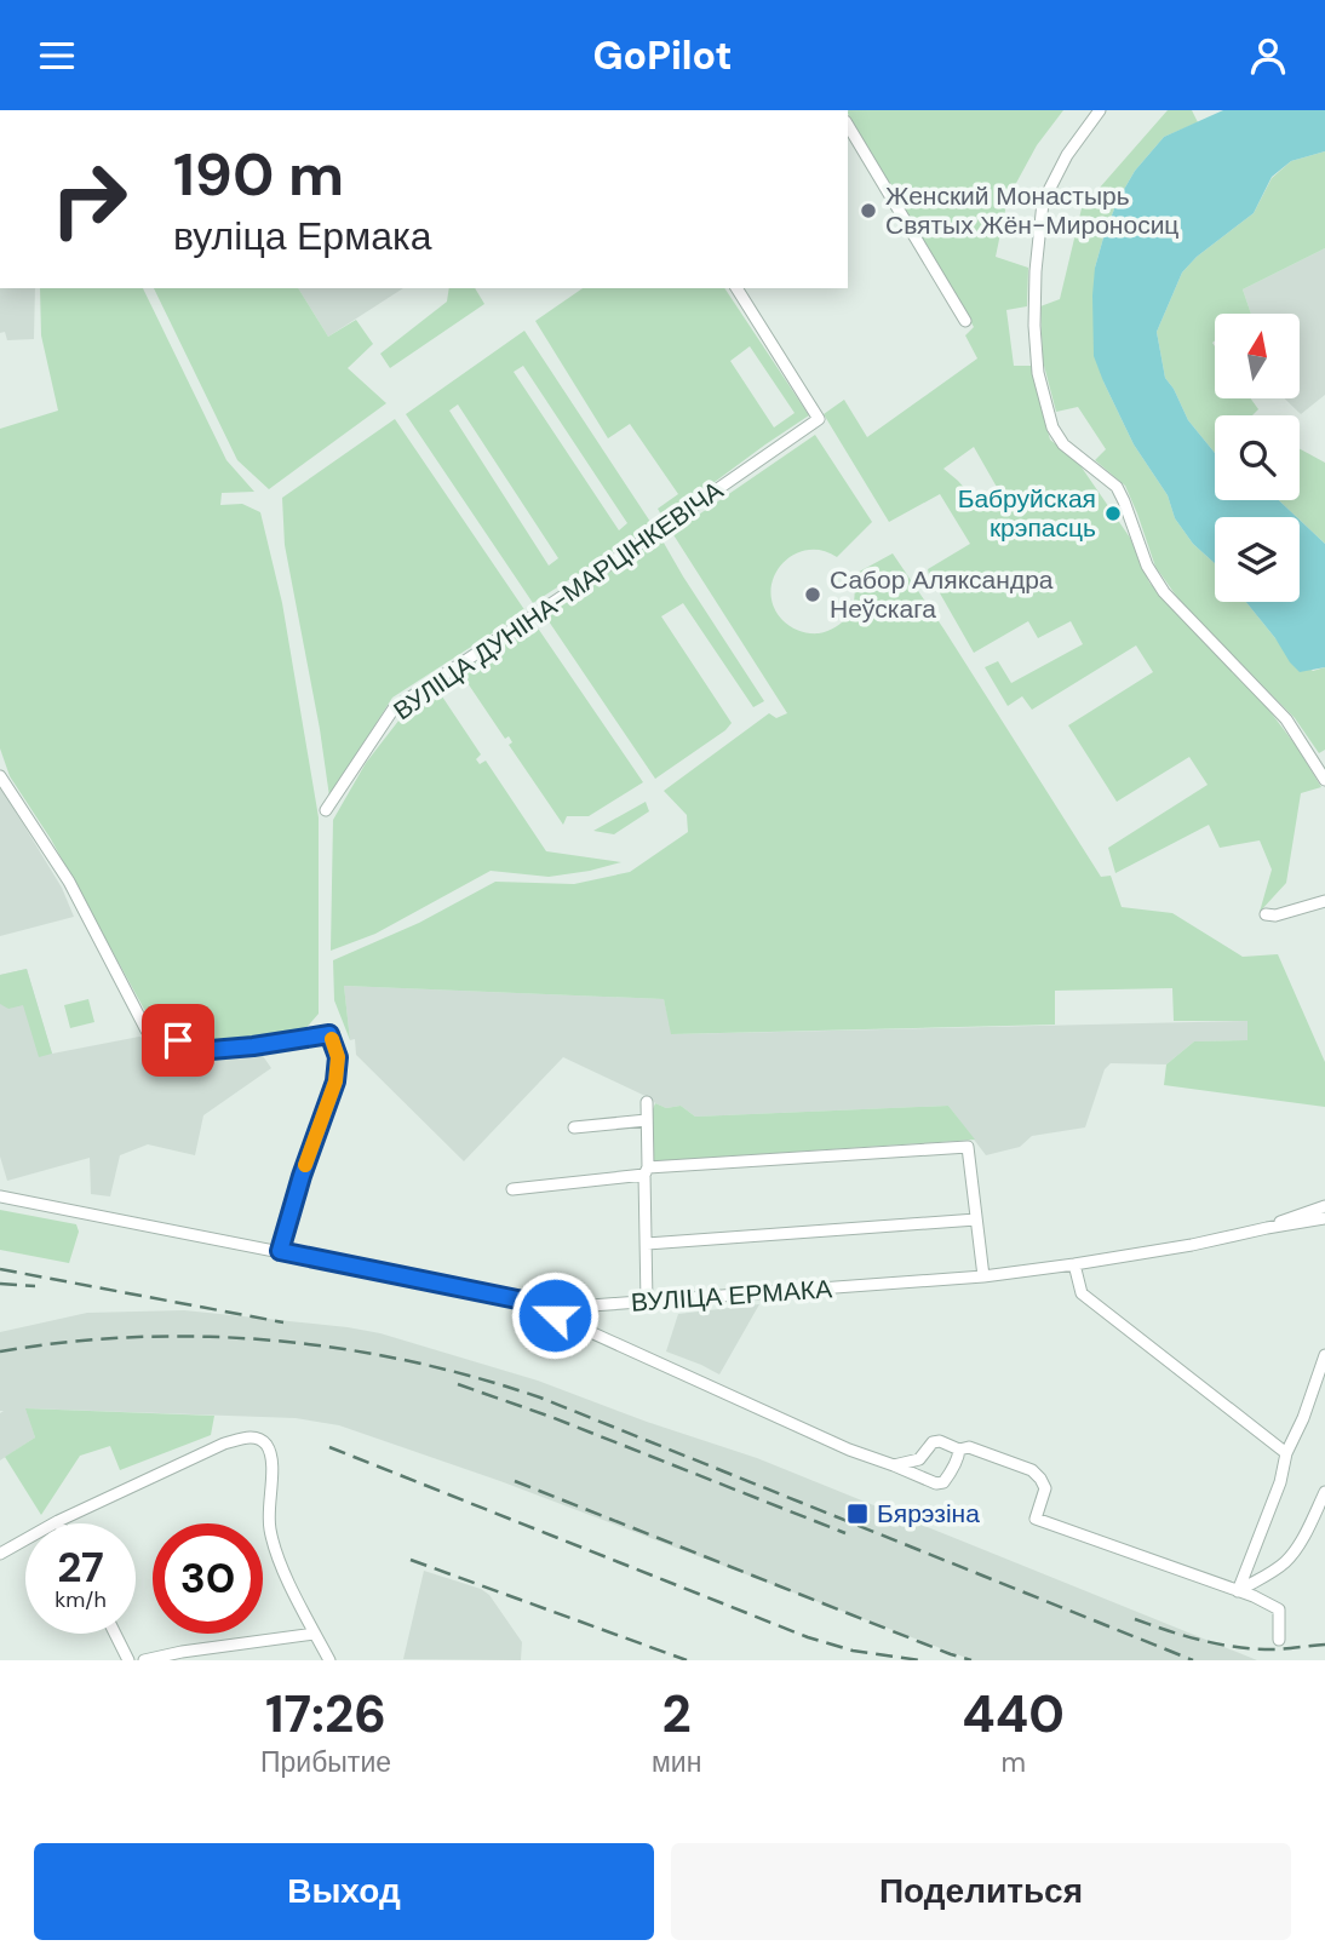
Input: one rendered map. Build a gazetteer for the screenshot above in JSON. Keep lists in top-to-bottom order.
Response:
{
  "streets": {
    "street": ["ВУЛІЦА ДУНІНА-МАРЦІНКЕВІЧА", "ВУЛІЦА ЕРМАКА"]
  },
  "places": {
    "other": ["Женский Монастырь Святых Жён-Мироносиц", "Бабруйская крэпасць", "Сабор Аляксандра Неўскага"],
    "transit": ["Бярэзіна"]
  },
  "north": "top",
  "page": {
    "header": "GoPilot",
    "turn": ["190 m", "вуліца Ермака"],
    "speed": "27 km/h",
    "limit": "30",
    "eta": [
      "17:26",
      "Прибытие",
      "2",
      "мин",
      "440",
      "m"
    ],
    "buttons": ["Выход", "Поделиться"]
  }
}
